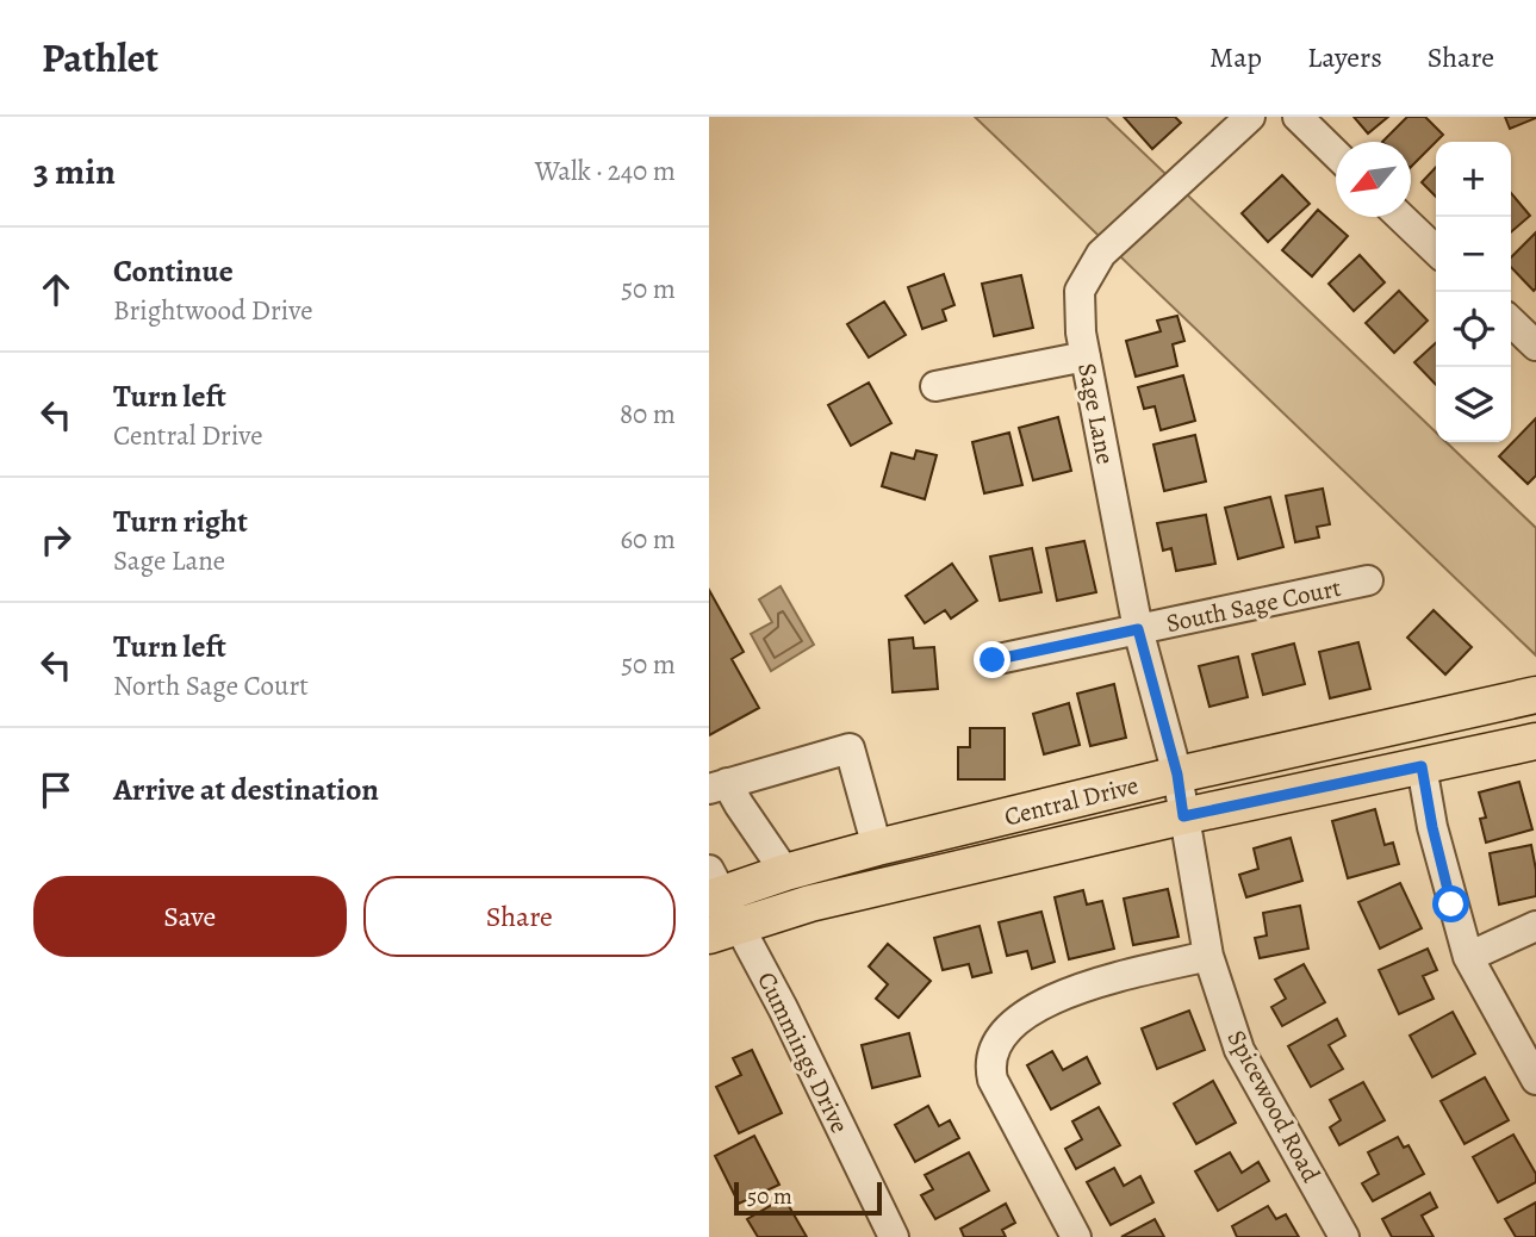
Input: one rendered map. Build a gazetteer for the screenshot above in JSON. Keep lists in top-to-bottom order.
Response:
{
  "streets": {
    "main road": ["Central Drive"],
    "street": [
      "Sage Lane",
      "South Sage Court",
      "Cummings Drive",
      "Spicewood Road"
    ]
  },
  "crossings": [
    ["Sage Lane", "South Sage Court"],
    ["Sage Lane", "Central Drive"],
    ["Sage Lane", "Spicewood Road"],
    ["Central Drive", "Cummings Drive"],
    ["Central Drive", "Spicewood Road"]
  ],
  "scale_bar": "50 m",
  "north": "bottom left",
  "page": {
    "header": "Pathlet",
    "nav": ["Map", "Layers", "Share"],
    "heading": ["3 min", "Walk · 240 m"],
    "map_buttons": ["+", "−"],
    "list": [
      ["Continue", "Brightwood Drive", "50 m"],
      ["Turn left", "Central Drive", "80 m"],
      ["Turn right", "Sage Lane", "60 m"],
      ["Turn left", "North Sage Court", "50 m"],
      "Arrive at destination"
    ],
    "buttons": ["Save", "Share"],
    "scale": "50 m"
  }
}
